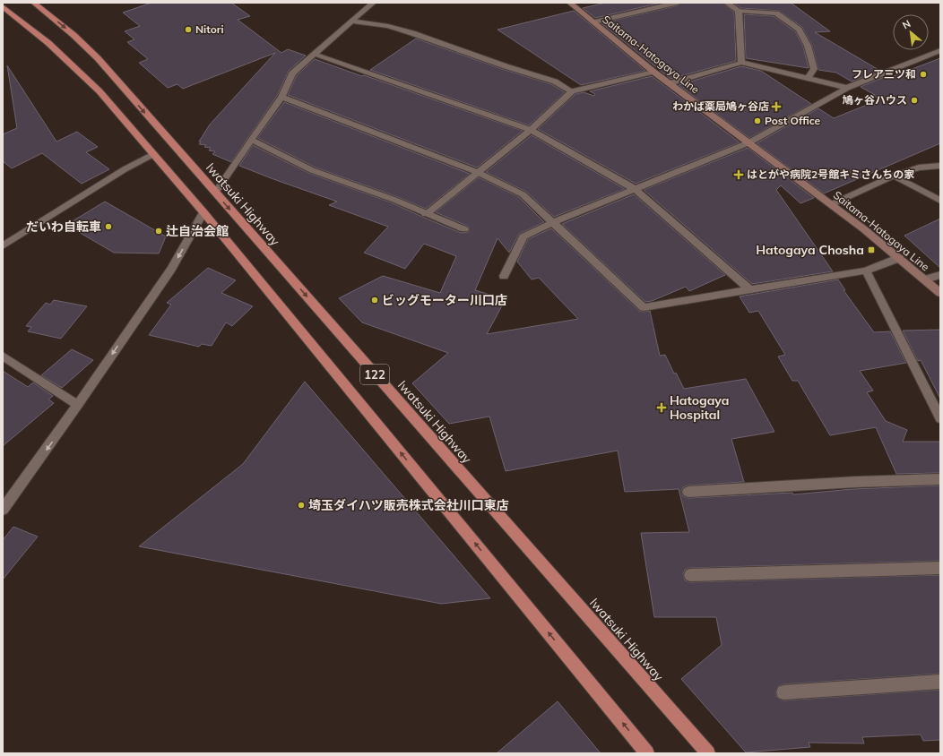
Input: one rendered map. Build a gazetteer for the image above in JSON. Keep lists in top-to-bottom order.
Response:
{
  "streets": {
    "highway": ["Iwatsuki Highway", "122"],
    "main road": ["Saitama-Hatogaya Line"]
  },
  "places": {
    "other": [
      "Nitori",
      "フレア三ツ和",
      "鳩ヶ谷ハウス",
      "Post Office",
      "だいわ自転車",
      "辻自治会館",
      "ビッグモーター川口店",
      "埼玉ダイハツ販売株式会社川口東店"
    ],
    "health": ["わかば薬局鳩ヶ谷店", "はとがや病院2号館キミさんちの家", "Hatogaya Hospital"],
    "transit": ["Hatogaya Chosha"]
  },
  "north": "top left"
}
